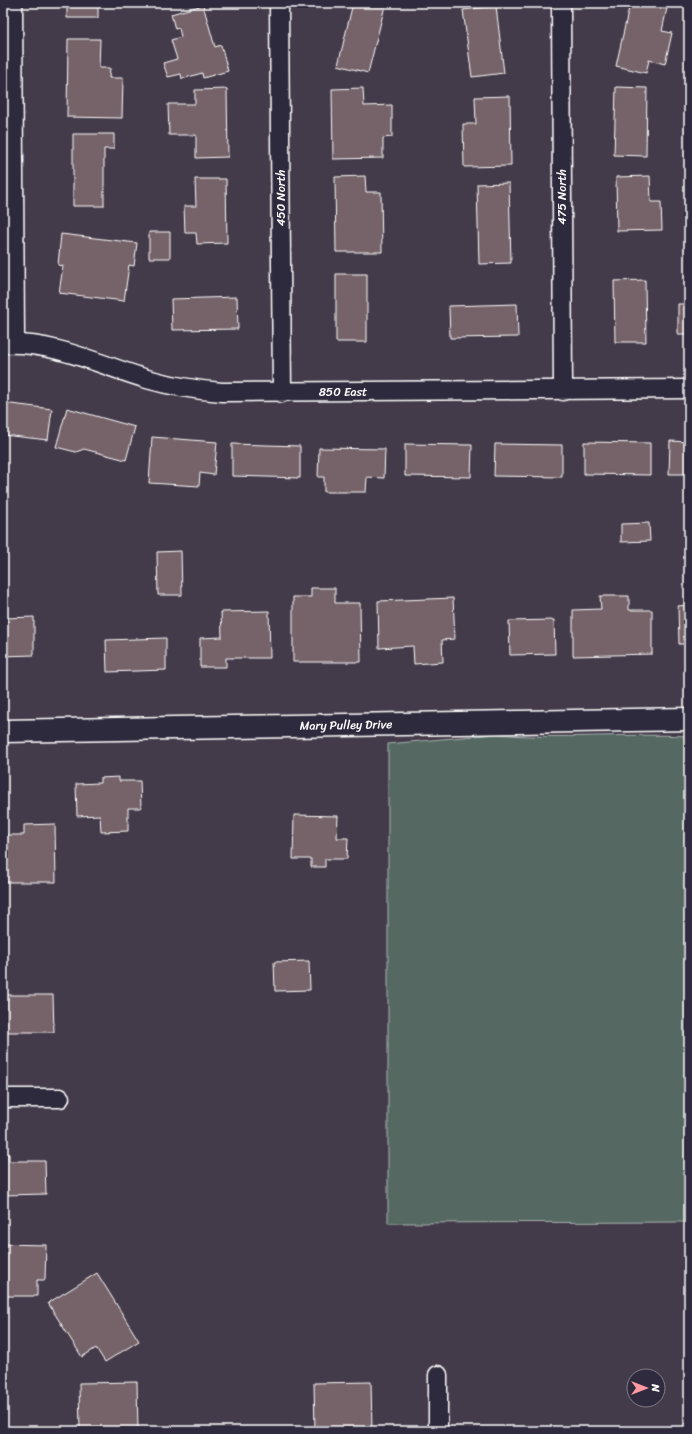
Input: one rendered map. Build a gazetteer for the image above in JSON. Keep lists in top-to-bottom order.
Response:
{
  "streets": {
    "street": [
      "475 North",
      "450 North",
      "850 East",
      "Mary Pulley Drive"
    ]
  },
  "crossings": [
    ["475 North", "850 East"],
    ["450 North", "850 East"]
  ],
  "north": "right"
}
